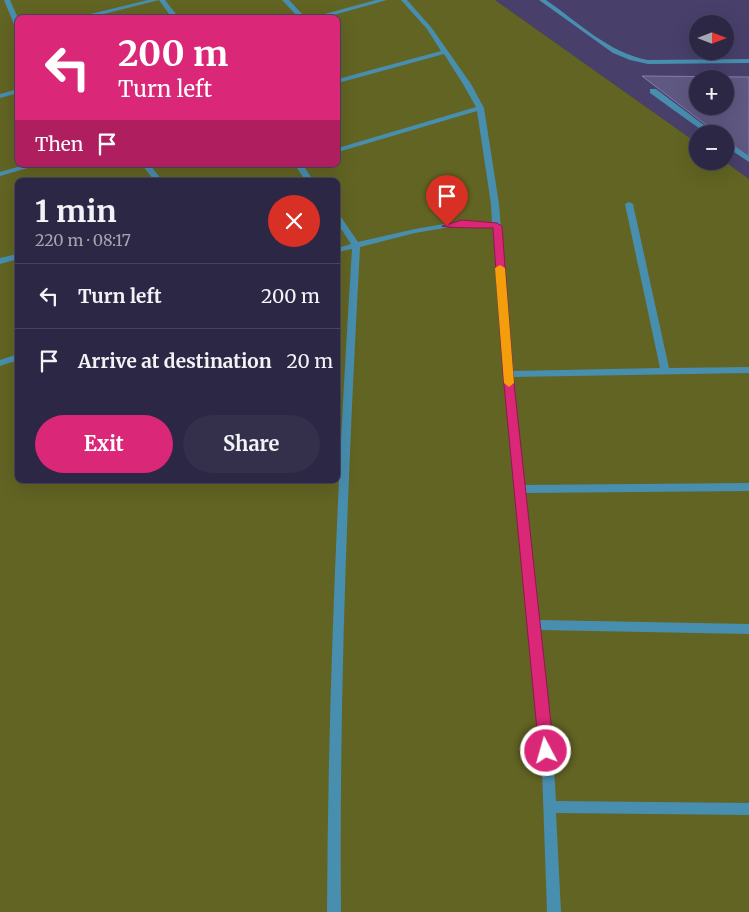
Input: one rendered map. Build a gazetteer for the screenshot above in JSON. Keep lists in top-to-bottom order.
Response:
{
  "north": "right",
  "page": {
    "map_buttons": ["+", "−"],
    "turn": ["200 m", "Turn left"],
    "then": "Then",
    "heading": ["1 min", "220 m · 08:17"],
    "list": [
      {
        "name": "Turn left",
        "value": "200 m"
      },
      {
        "name": "Arrive at destination",
        "value": "20 m"
      }
    ],
    "buttons": ["Exit", "Share"]
  }
}
